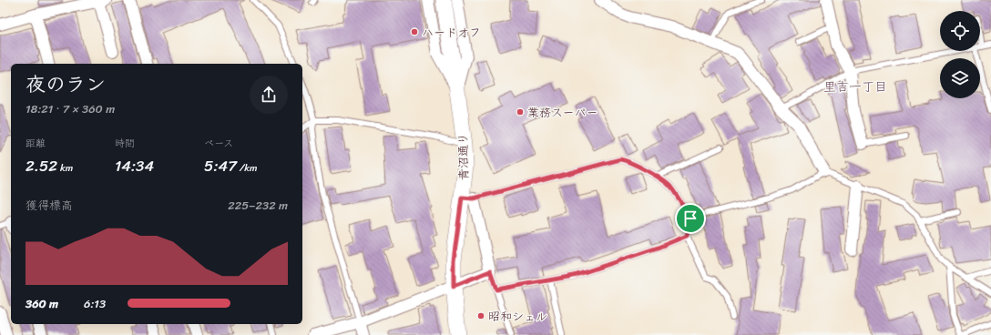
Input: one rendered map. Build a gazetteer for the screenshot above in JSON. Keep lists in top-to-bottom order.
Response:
{
  "streets": {
    "street": ["青沼通り"]
  },
  "districts": ["里吉一丁目"],
  "places": ["ハードオフ", "業務スーパー", "昭和シェル"],
  "page": {
    "heading": ["夜のラン", "18:21 · 7 × 360 m"],
    "stats": [
      ["距離", "2.52 km"],
      ["時間", "14:34"],
      ["ペース", "5:47 /km"]
    ],
    "chart": ["獲得標高", "225–232 m"],
    "list": [
      {
        "name": "360 m",
        "note": "6:13"
      }
    ]
  }
}
